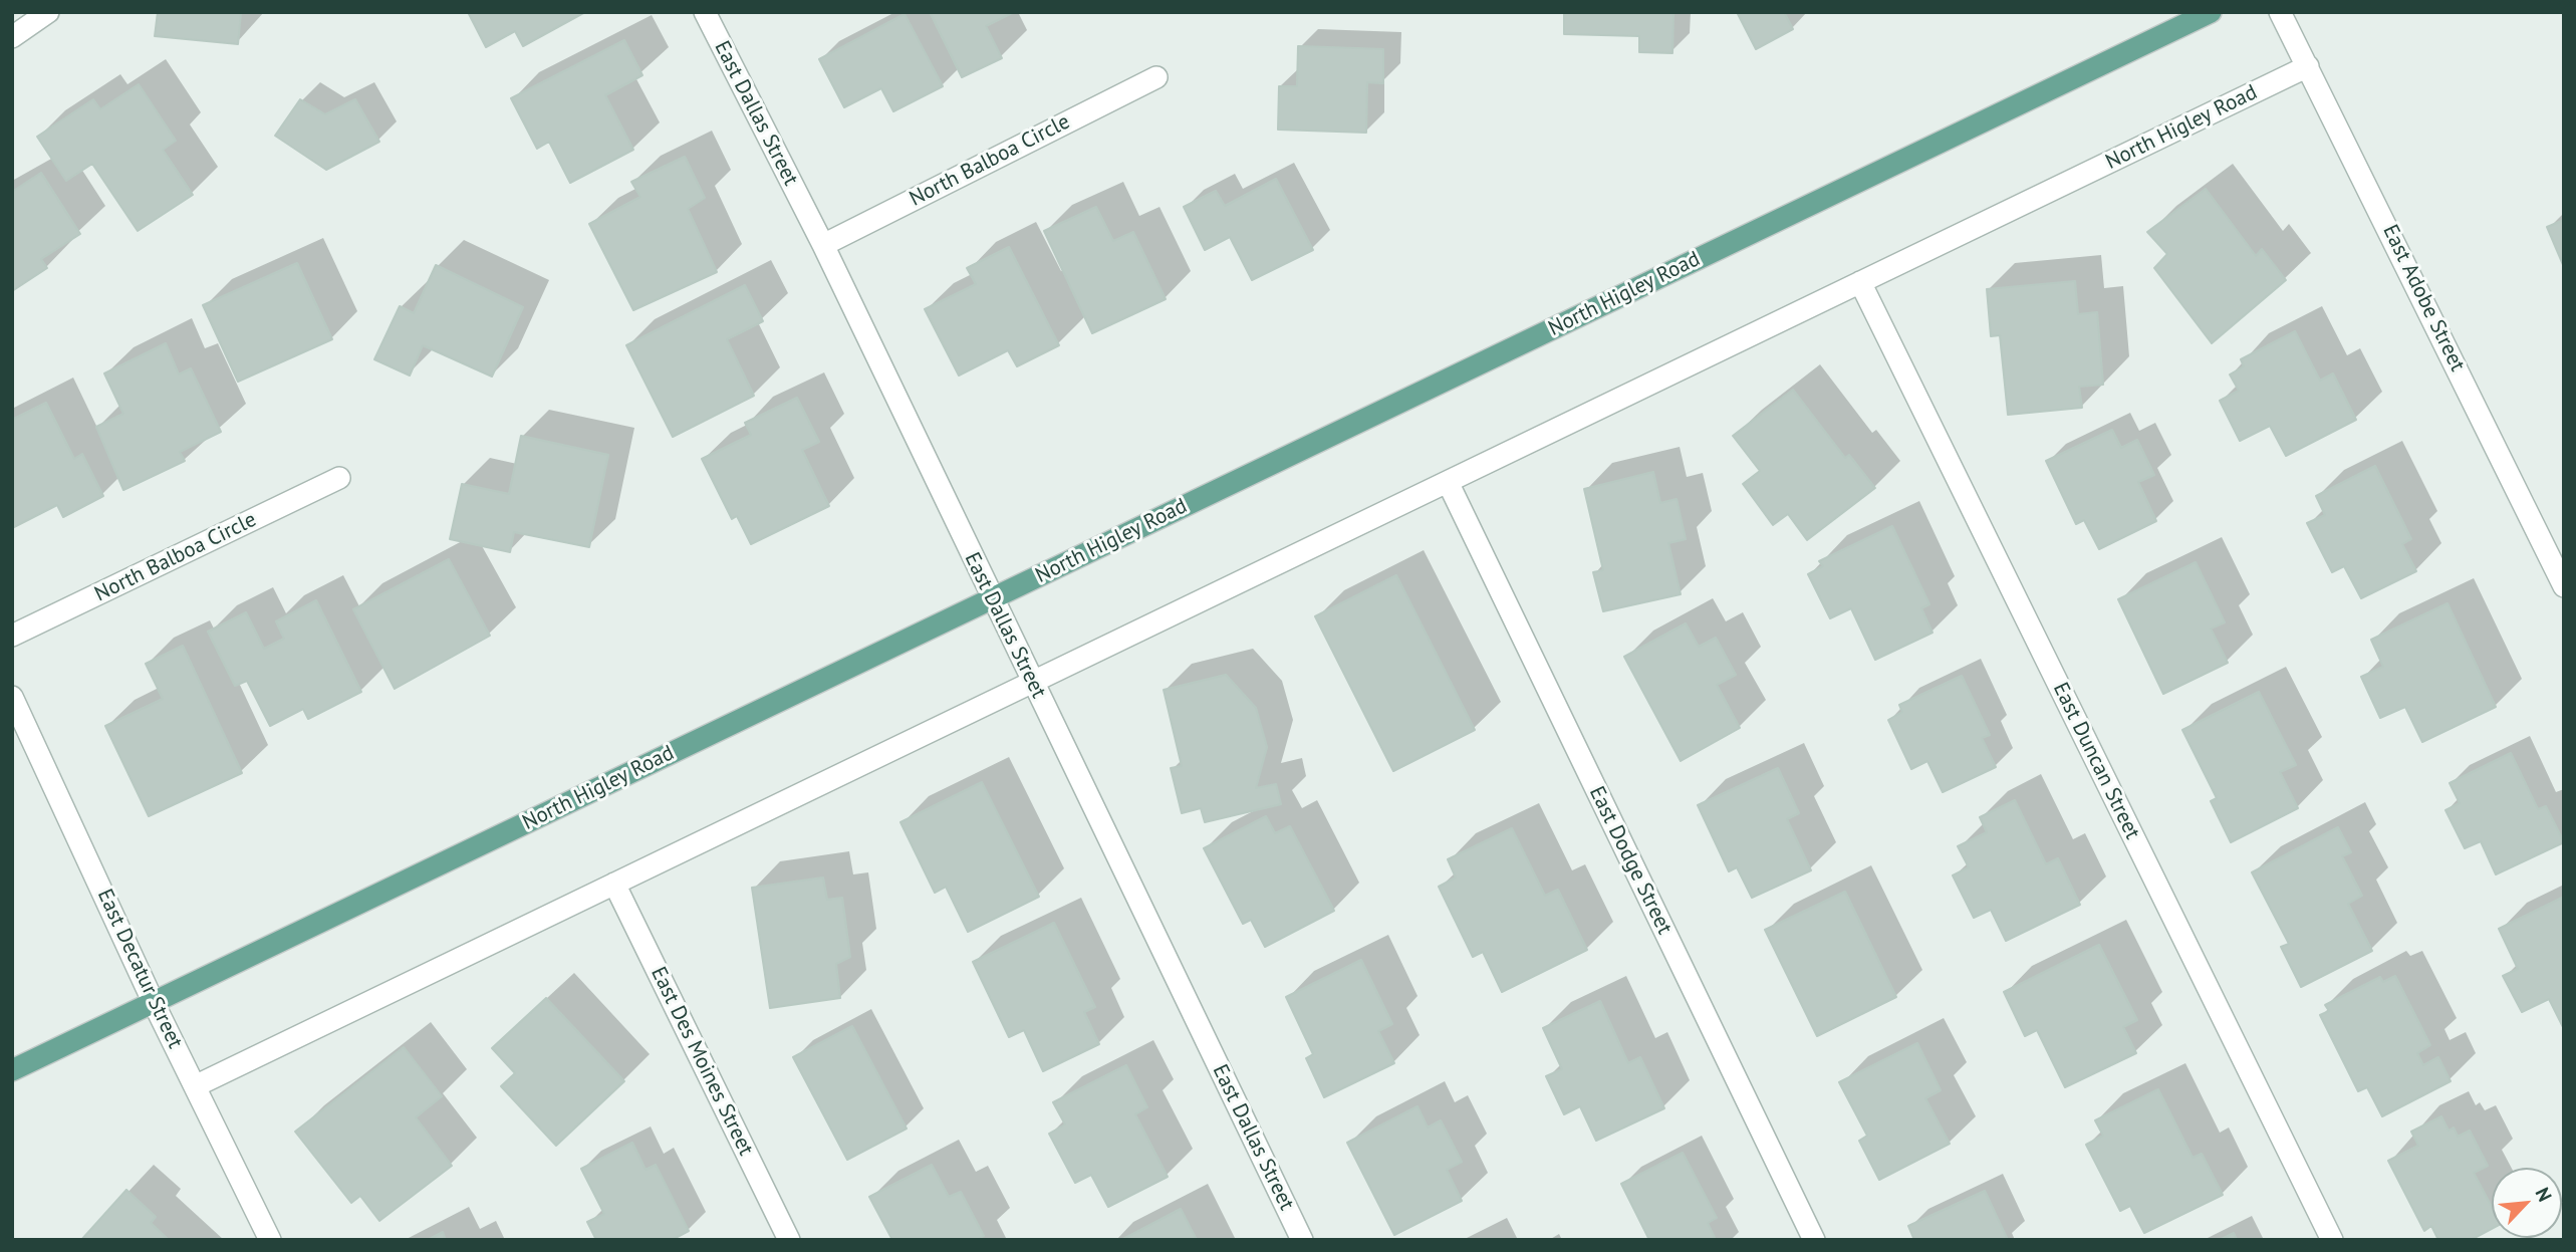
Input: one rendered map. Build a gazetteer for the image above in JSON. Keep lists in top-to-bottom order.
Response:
{
  "streets": {
    "main road": ["North Higley Road"],
    "street": [
      "East Dallas Street",
      "North Balboa Circle",
      "East Adobe Street",
      "East Duncan Street",
      "East Dodge Street",
      "East Decatur Street",
      "East Des Moines Street"
    ]
  },
  "crossings": [
    ["East Dallas Street", "North Higley Road"],
    ["East Dallas Street", "North Balboa Circle"],
    ["North Higley Road", "East Adobe Street"],
    ["North Higley Road", "East Duncan Street"],
    ["North Higley Road", "East Dodge Street"],
    ["North Higley Road", "East Decatur Street"],
    ["North Higley Road", "East Des Moines Street"]
  ],
  "north": "top right"
}
